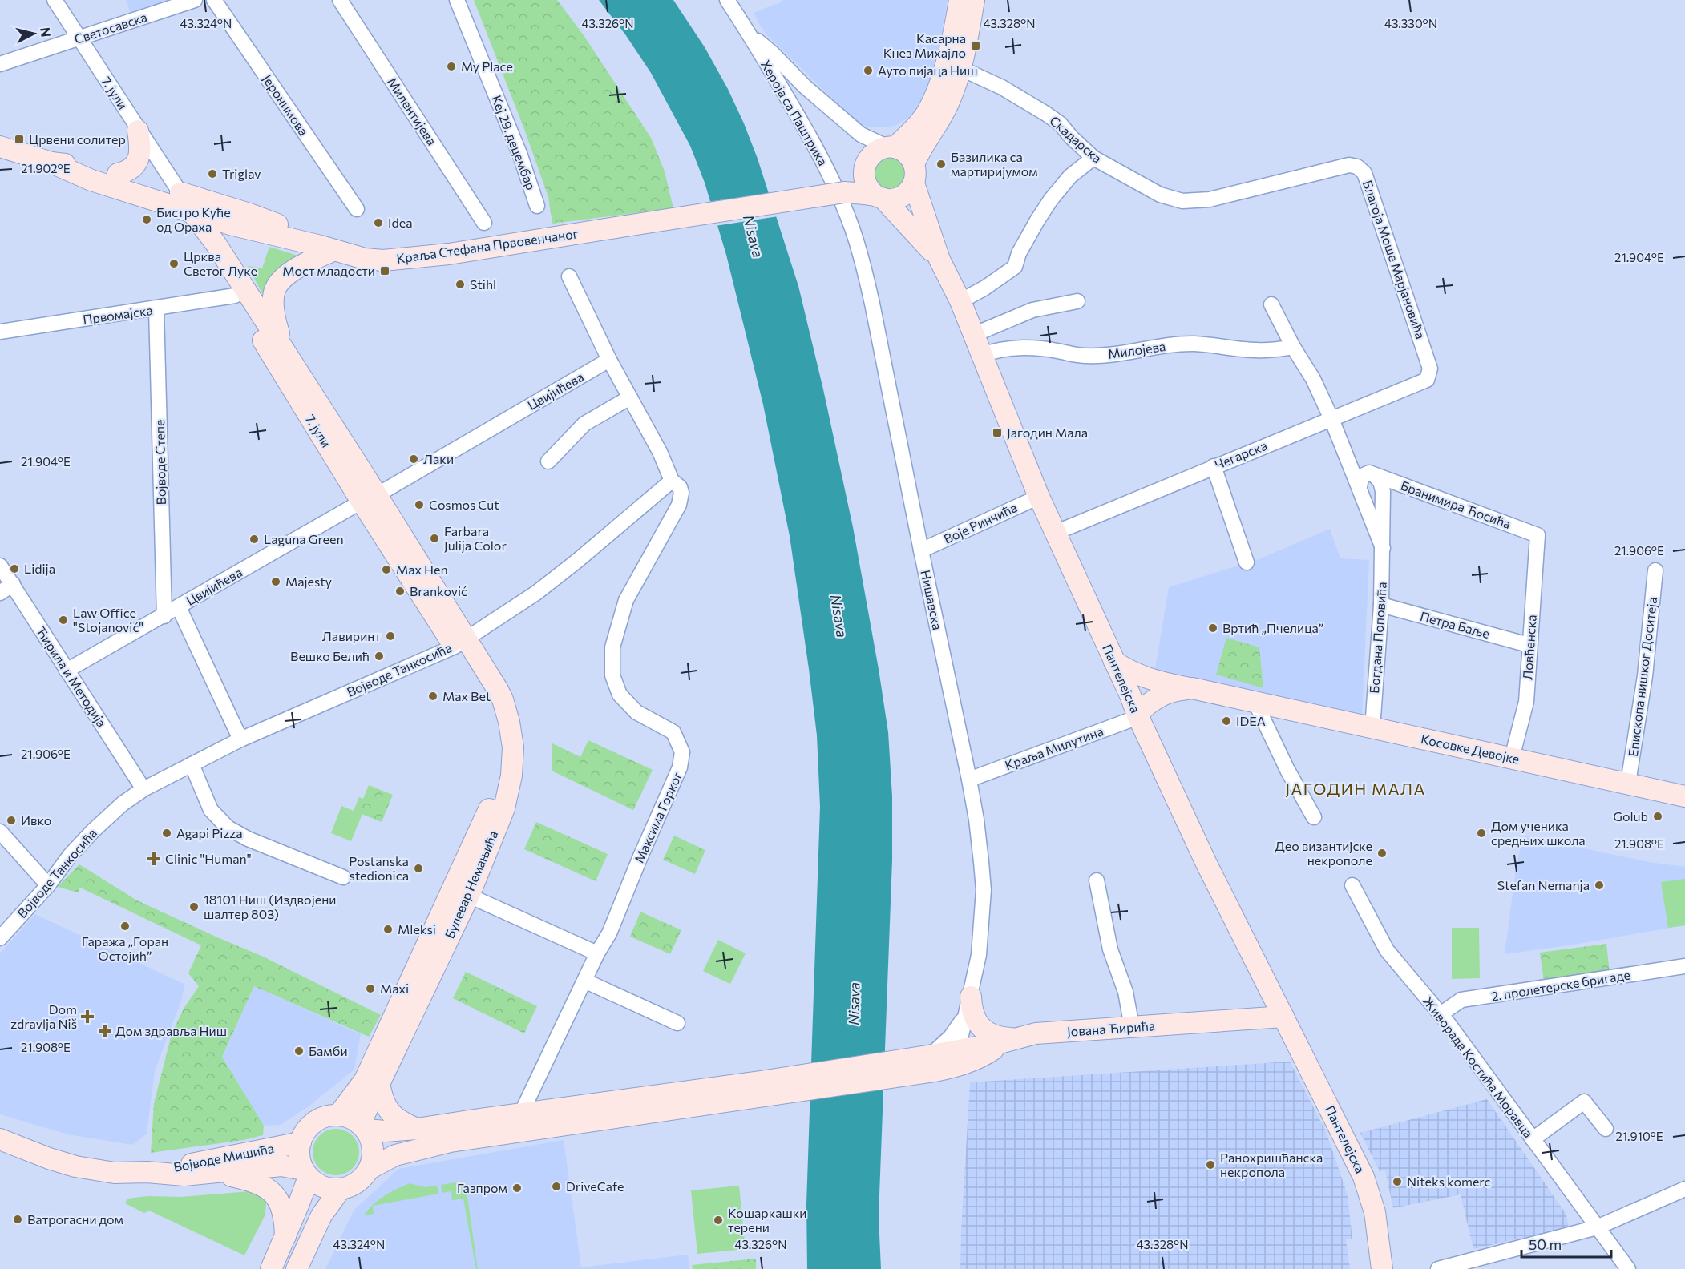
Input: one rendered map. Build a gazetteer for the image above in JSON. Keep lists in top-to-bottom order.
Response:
{
  "streets": {
    "street": [
      "Светосавска",
      "7. јули",
      "Јеронимова",
      "Милентијева",
      "Хероја са Паштрика",
      "Скадарска",
      "Кеј 29. децембар",
      "Краља Стефана Првовенчаног",
      "Благоја Моше Марјановића",
      "Првомајска",
      "Милојева",
      "Цвијићева",
      "Чегарска",
      "Војводе Степе",
      "Бранимира Ћосића",
      "Воје Ринчића",
      "Нишавска",
      "Петра Баље",
      "Богдана Поповића",
      "Ловћенска",
      "Војводе Танкосића",
      "Ћирила и Методија",
      "Епископа нишког Доситеја",
      "Пантелејска",
      "Краља Милутина",
      "Косовке Девојке",
      "Максима Горког",
      "Булевар Немањића",
      "2. пролетерске бригаде",
      "Јована Ћирића",
      "Живорада Костића Моравца",
      "Војводе Мишића"
    ]
  },
  "crossings": [
    ["Светосавска", "7. јули"],
    ["7. јули", "Краља Стефана Првовенчаног"],
    ["7. јули", "Првомајска"],
    ["7. јули", "Цвијићева"],
    ["7. јули", "Војводе Танкосића"],
    ["7. јули", "Булевар Немањића"],
    ["Хероја са Паштрика", "Краља Стефана Првовенчаног"],
    ["Хероја са Паштрика", "Нишавска"],
    ["Хероја са Паштрика", "Пантелејска"],
    ["Скадарска", "Благоја Моше Марјановића"],
    ["Краља Стефана Првовенчаног", "Нишавска"],
    ["Краља Стефана Првовенчаног", "Пантелејска"],
    ["Благоја Моше Марјановића", "Чегарска"],
    ["Првомајска", "Војводе Степе"],
    ["Милојева", "Пантелејска"],
    ["Цвијићева", "Војводе Степе"],
    ["Цвијићева", "Ћирила и Методија"],
    ["Чегарска", "Богдана Поповића"],
    ["Чегарска", "Пантелејска"],
    ["Бранимира Ћосића", "Богдана Поповића"],
    ["Бранимира Ћосића", "Ловћенска"],
    ["Воје Ринчића", "Нишавска"],
    ["Воје Ринчића", "Пантелејска"],
    ["Нишавска", "Краља Милутина"],
    ["Нишавска", "Јована Ћирића"],
    ["Петра Баље", "Богдана Поповића"],
    ["Петра Баље", "Ловћенска"],
    ["Богдана Поповића", "Косовке Девојке"],
    ["Ловћенска", "Косовке Девојке"],
    ["Војводе Танкосића", "Ћирила и Методија"],
    ["Војводе Танкосића", "Максима Горког"],
    ["Војводе Танкосића", "Булевар Немањића"],
    ["Епископа нишког Доситеја", "Косовке Девојке"],
    ["Пантелејска", "Краља Милутина"],
    ["Пантелејска", "Косовке Девојке"],
    ["Пантелејска", "Јована Ћирића"],
    ["Краља Милутина", "Косовке Девојке"],
    ["Булевар Немањића", "Војводе Мишића"],
    ["2. пролетерске бригаде", "Живорада Костића Моравца"]
  ],
  "districts": ["ЈАГОДИН МАЛА"],
  "water": ["Nisava"],
  "places": {
    "transit": [
      "Касарна Кнез Михајло",
      "Црвени солитер",
      "Мост младости",
      "Јагодин Мала"
    ],
    "other": [
      "My Place",
      "Ауто пијаца Ниш",
      "Базилика са мартиријумом",
      "Triglav",
      "Бистро Куће од Ораха",
      "Idea",
      "Црква Светог Луке",
      "Stihl",
      "Лаки",
      "Cosmos Cut",
      "Farbara Julija Color",
      "Laguna Green",
      "Lidija",
      "Max Hen",
      "Majesty",
      "Branković",
      "Law Office \"Stojanović\"",
      "Вртић „Пчелица”",
      "Лавиринт",
      "Вешко Белић",
      "Max Bet",
      "IDEA",
      "Golub",
      "Ивко",
      "Agapi Pizza",
      "Дом ученика средњих школа",
      "Део византијске некрополе",
      "Postanska stedionica",
      "Stefan Nemanja",
      "18101 Ниш (Издвојени шалтер 803)",
      "Гаража „Горан Остојић”",
      "Mleksi",
      "Maxi",
      "Бамби",
      "Ранохришћанска некропола",
      "Niteks komerc",
      "DriveCafe",
      "Газпром",
      "Ватрогасни дом",
      "Кошаркашки терени"
    ],
    "health": ["Clinic \"Human\"", "Dom zdravlja Niš", "Дом здравља Ниш"]
  },
  "scale_bar": "50 m",
  "north": "right",
  "coordinates": [
    "43.324°N",
    "43.326°N",
    "43.328°N",
    "43.330°N",
    "21.902°E",
    "21.904°E",
    "21.906°E",
    "21.908°E",
    "21.910°E"
  ]
}
